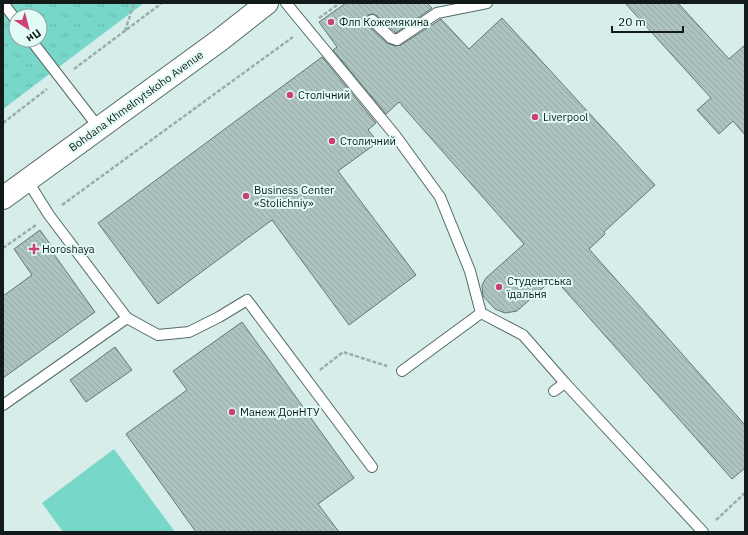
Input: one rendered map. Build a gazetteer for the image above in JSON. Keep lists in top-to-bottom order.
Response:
{
  "streets": {
    "main road": ["Bohdana Khmelnytskoho Avenue"]
  },
  "places": {
    "other": [
      "Флп Кожемякина",
      "Столічний",
      "Liverpool",
      "Столичний",
      "Business Center «Stolichniy»",
      "Студентська їдальня",
      "Манеж ДонНТУ"
    ],
    "health": ["Horoshaya"]
  },
  "scale_bar": "20 m",
  "north": "bottom right"
}
